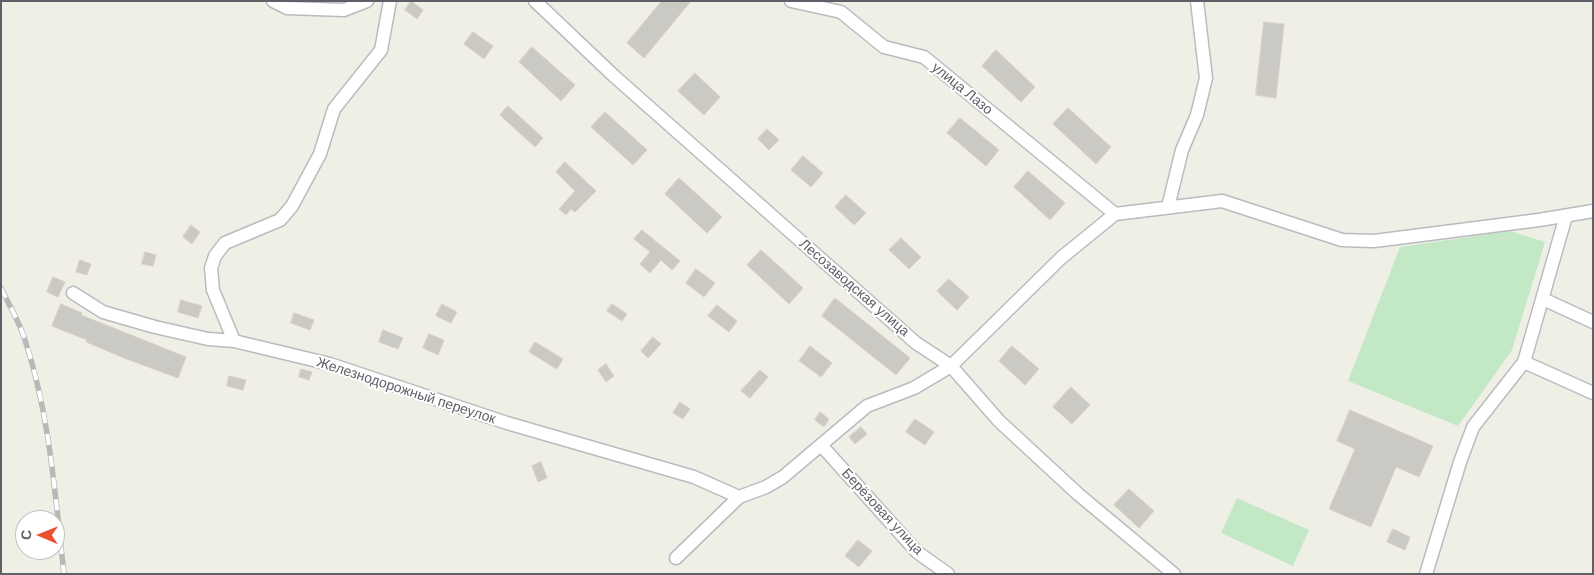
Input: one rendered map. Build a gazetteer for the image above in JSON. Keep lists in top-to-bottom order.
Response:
{
  "streets": {
    "street": [
      "улица Лазо",
      "Лесозаводская улица",
      "Железнодорожный переулок",
      "Берёзовая улица"
    ]
  },
  "north": "left"
}
